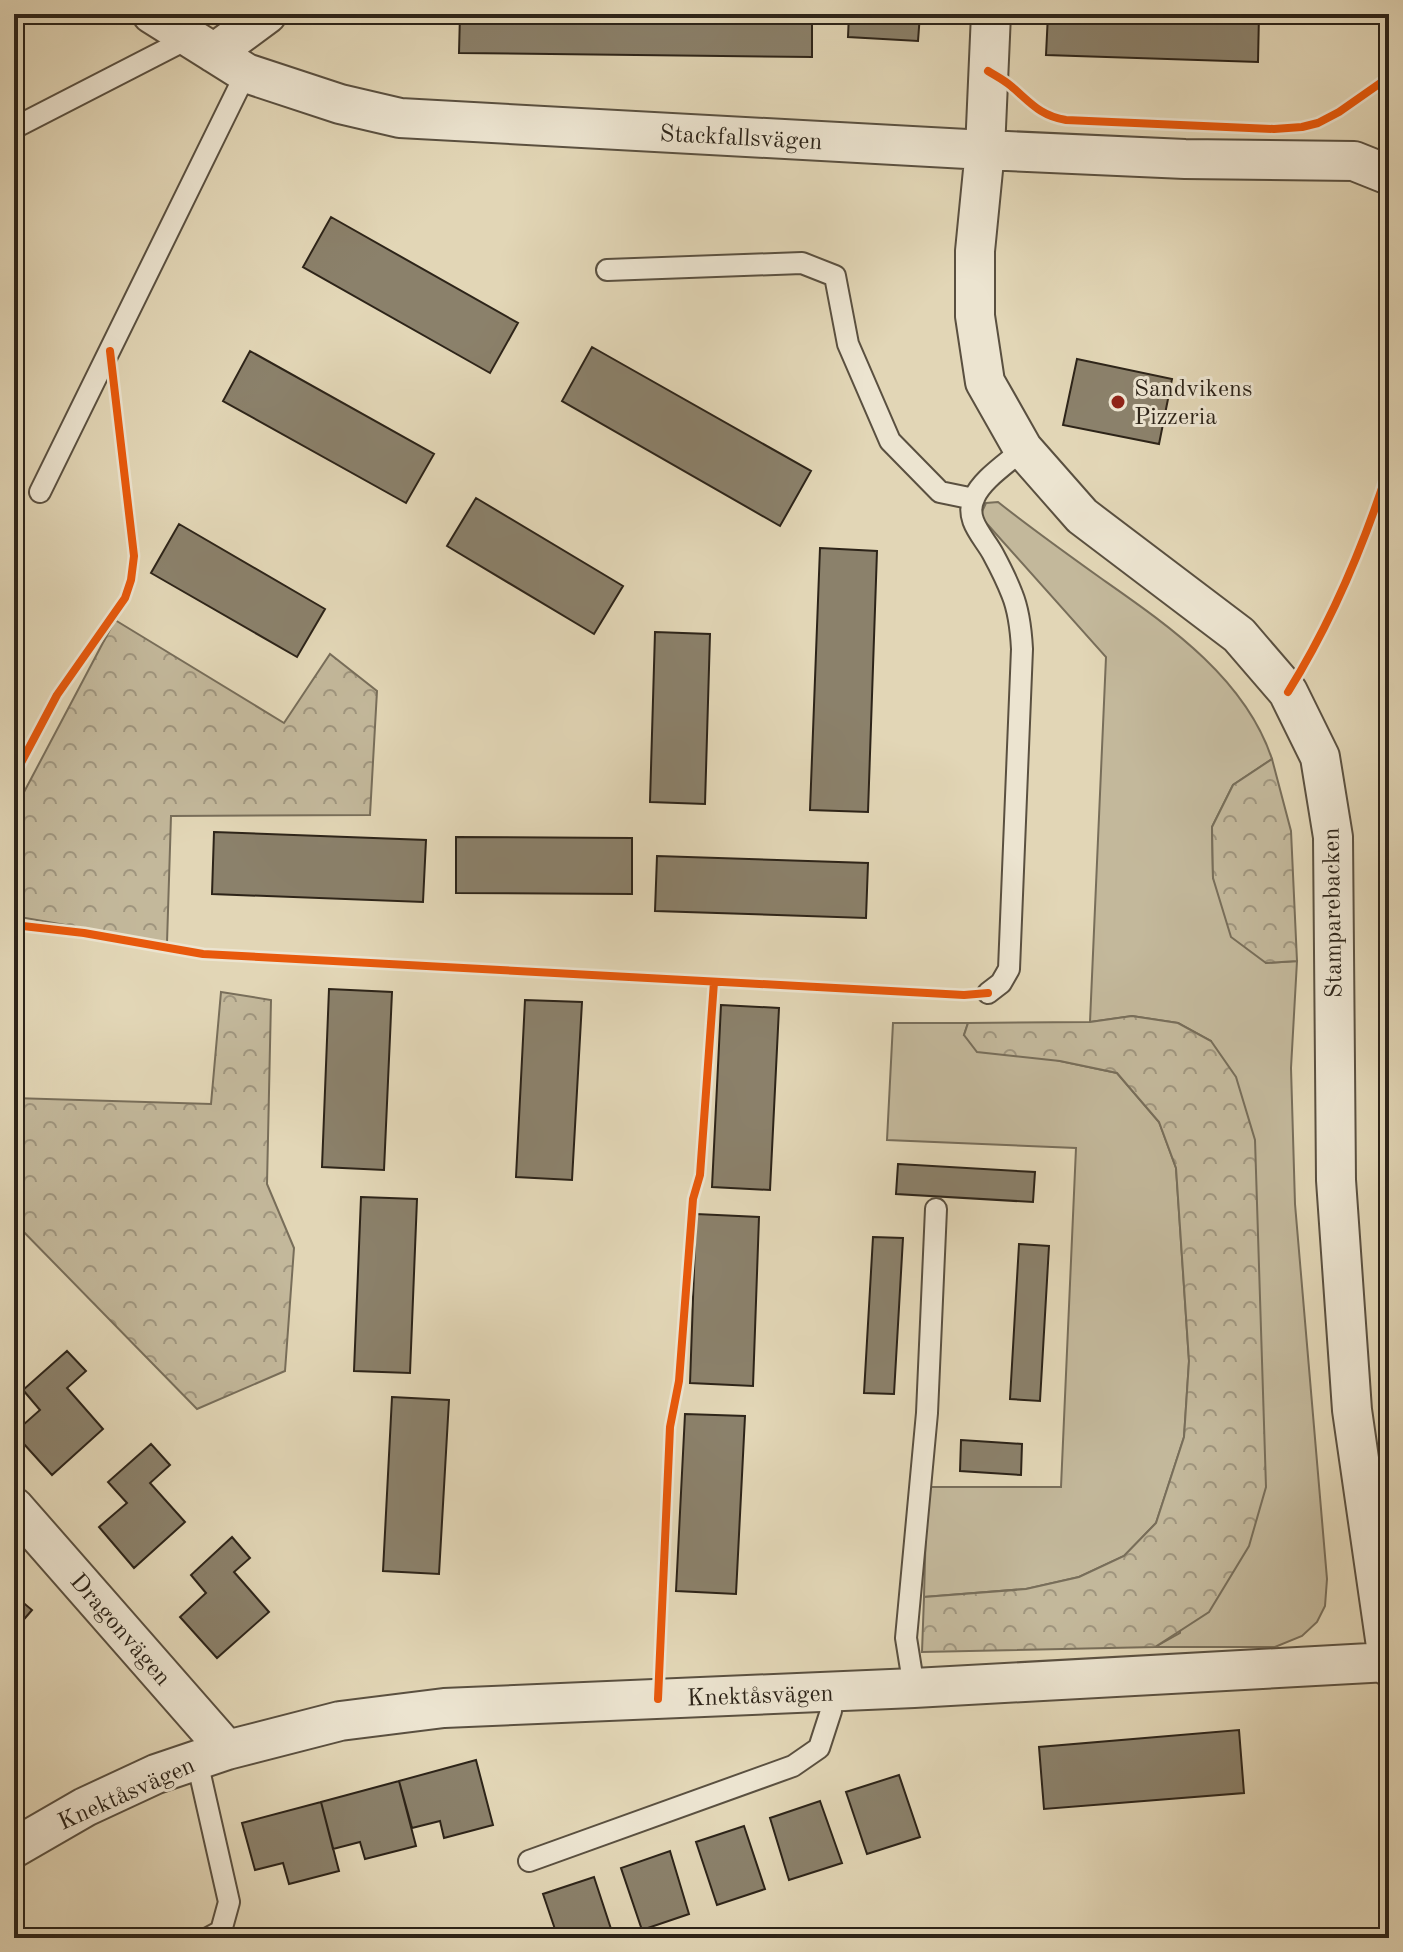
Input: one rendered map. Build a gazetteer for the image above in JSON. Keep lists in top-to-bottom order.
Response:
{
  "streets": {
    "street": [
      "Stackfallsvägen",
      "Stamparebacken",
      "Dragonvägen",
      "Knektåsvägen"
    ]
  },
  "crossings": [
    ["Stackfallsvägen", "Stamparebacken"],
    ["Stamparebacken", "Knektåsvägen"],
    ["Dragonvägen", "Knektåsvägen"]
  ],
  "places": ["Sandvikens Pizzeria"]
}
